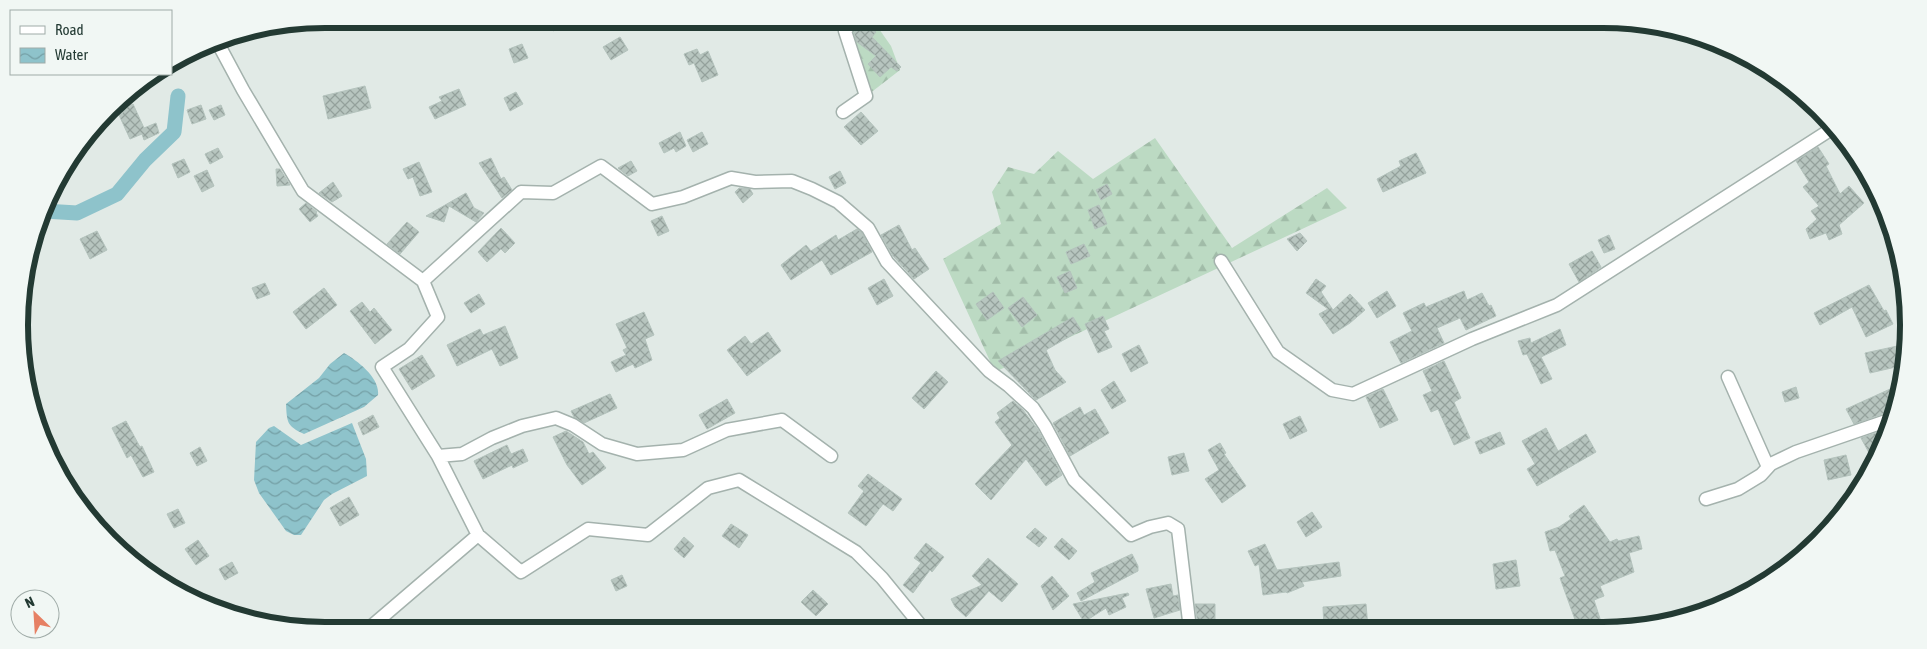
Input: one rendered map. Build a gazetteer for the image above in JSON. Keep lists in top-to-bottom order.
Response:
{
  "legend": ["Road", "Water"],
  "north": "top left"
}
